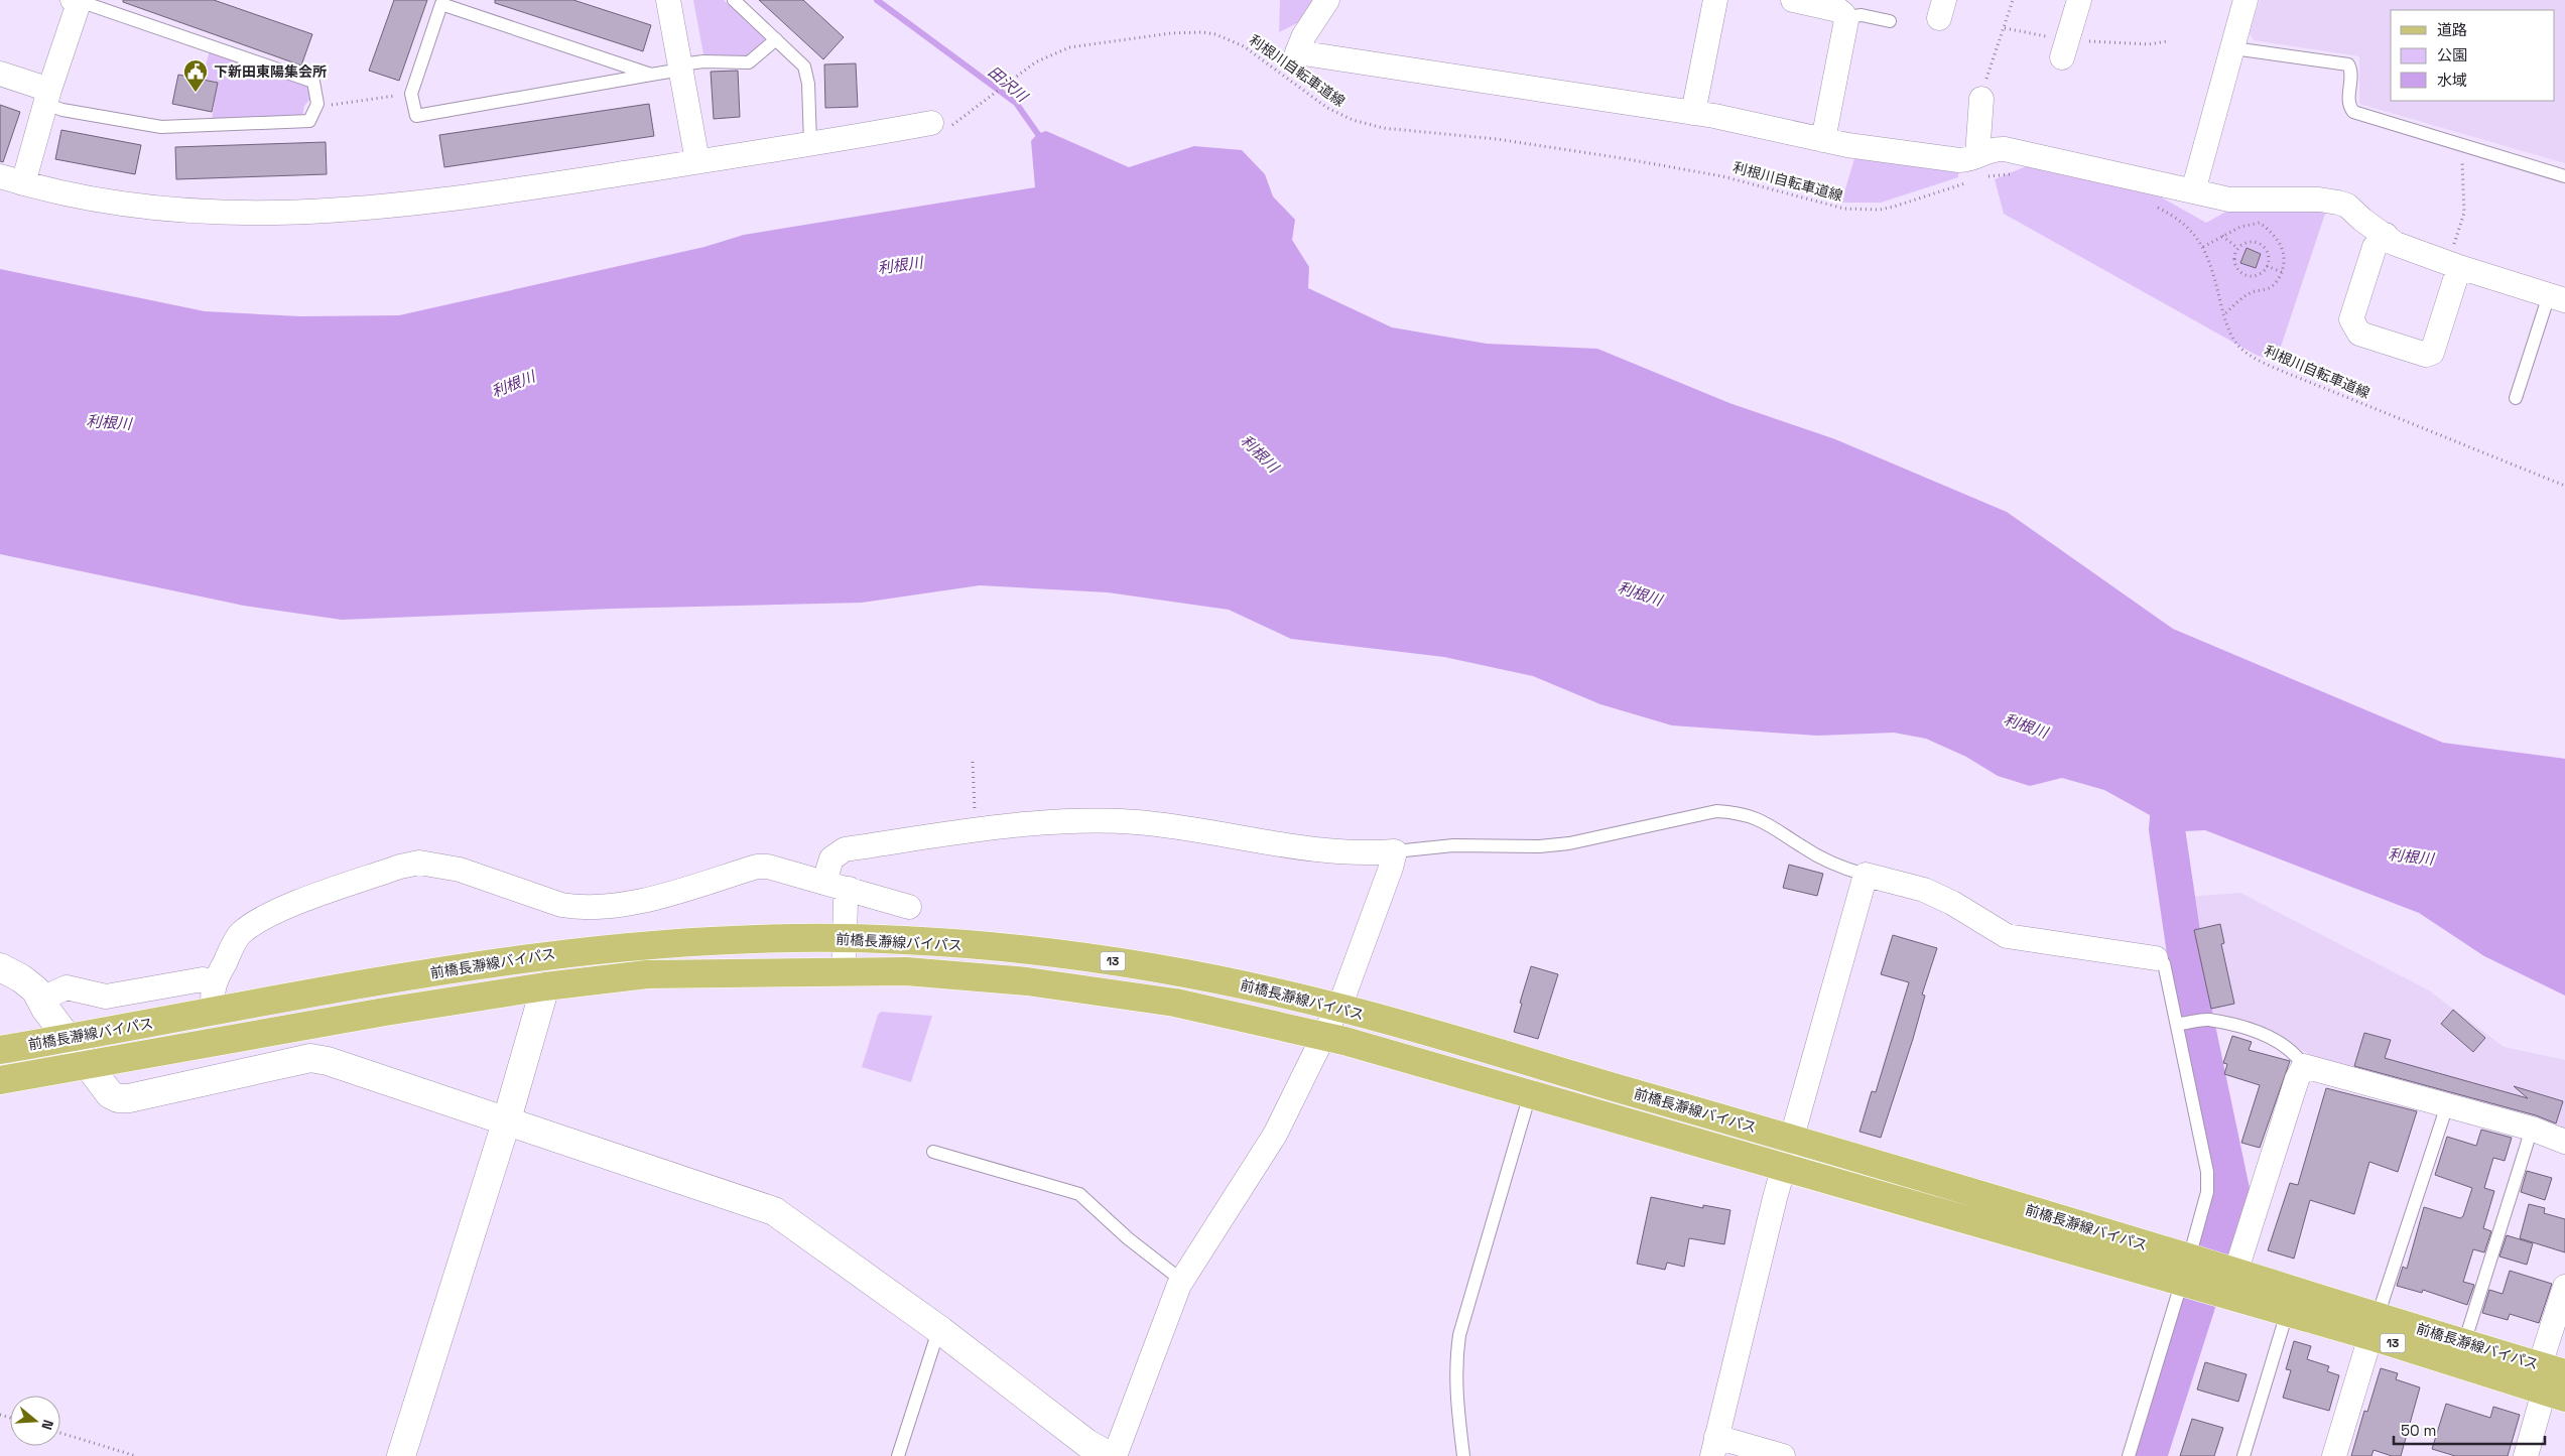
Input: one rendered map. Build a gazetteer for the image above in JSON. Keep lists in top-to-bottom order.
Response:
{
  "streets": {
    "main road": ["前橋長瀞線バイパス", "13"],
    "path": ["利根川自転車道線"]
  },
  "water": ["田沢川", "利根川"],
  "places": {
    "public building": ["下新田東陽集会所"]
  },
  "legend": ["道路", "公園", "水域"],
  "scale_bar": "50 m",
  "north": "right"
}
